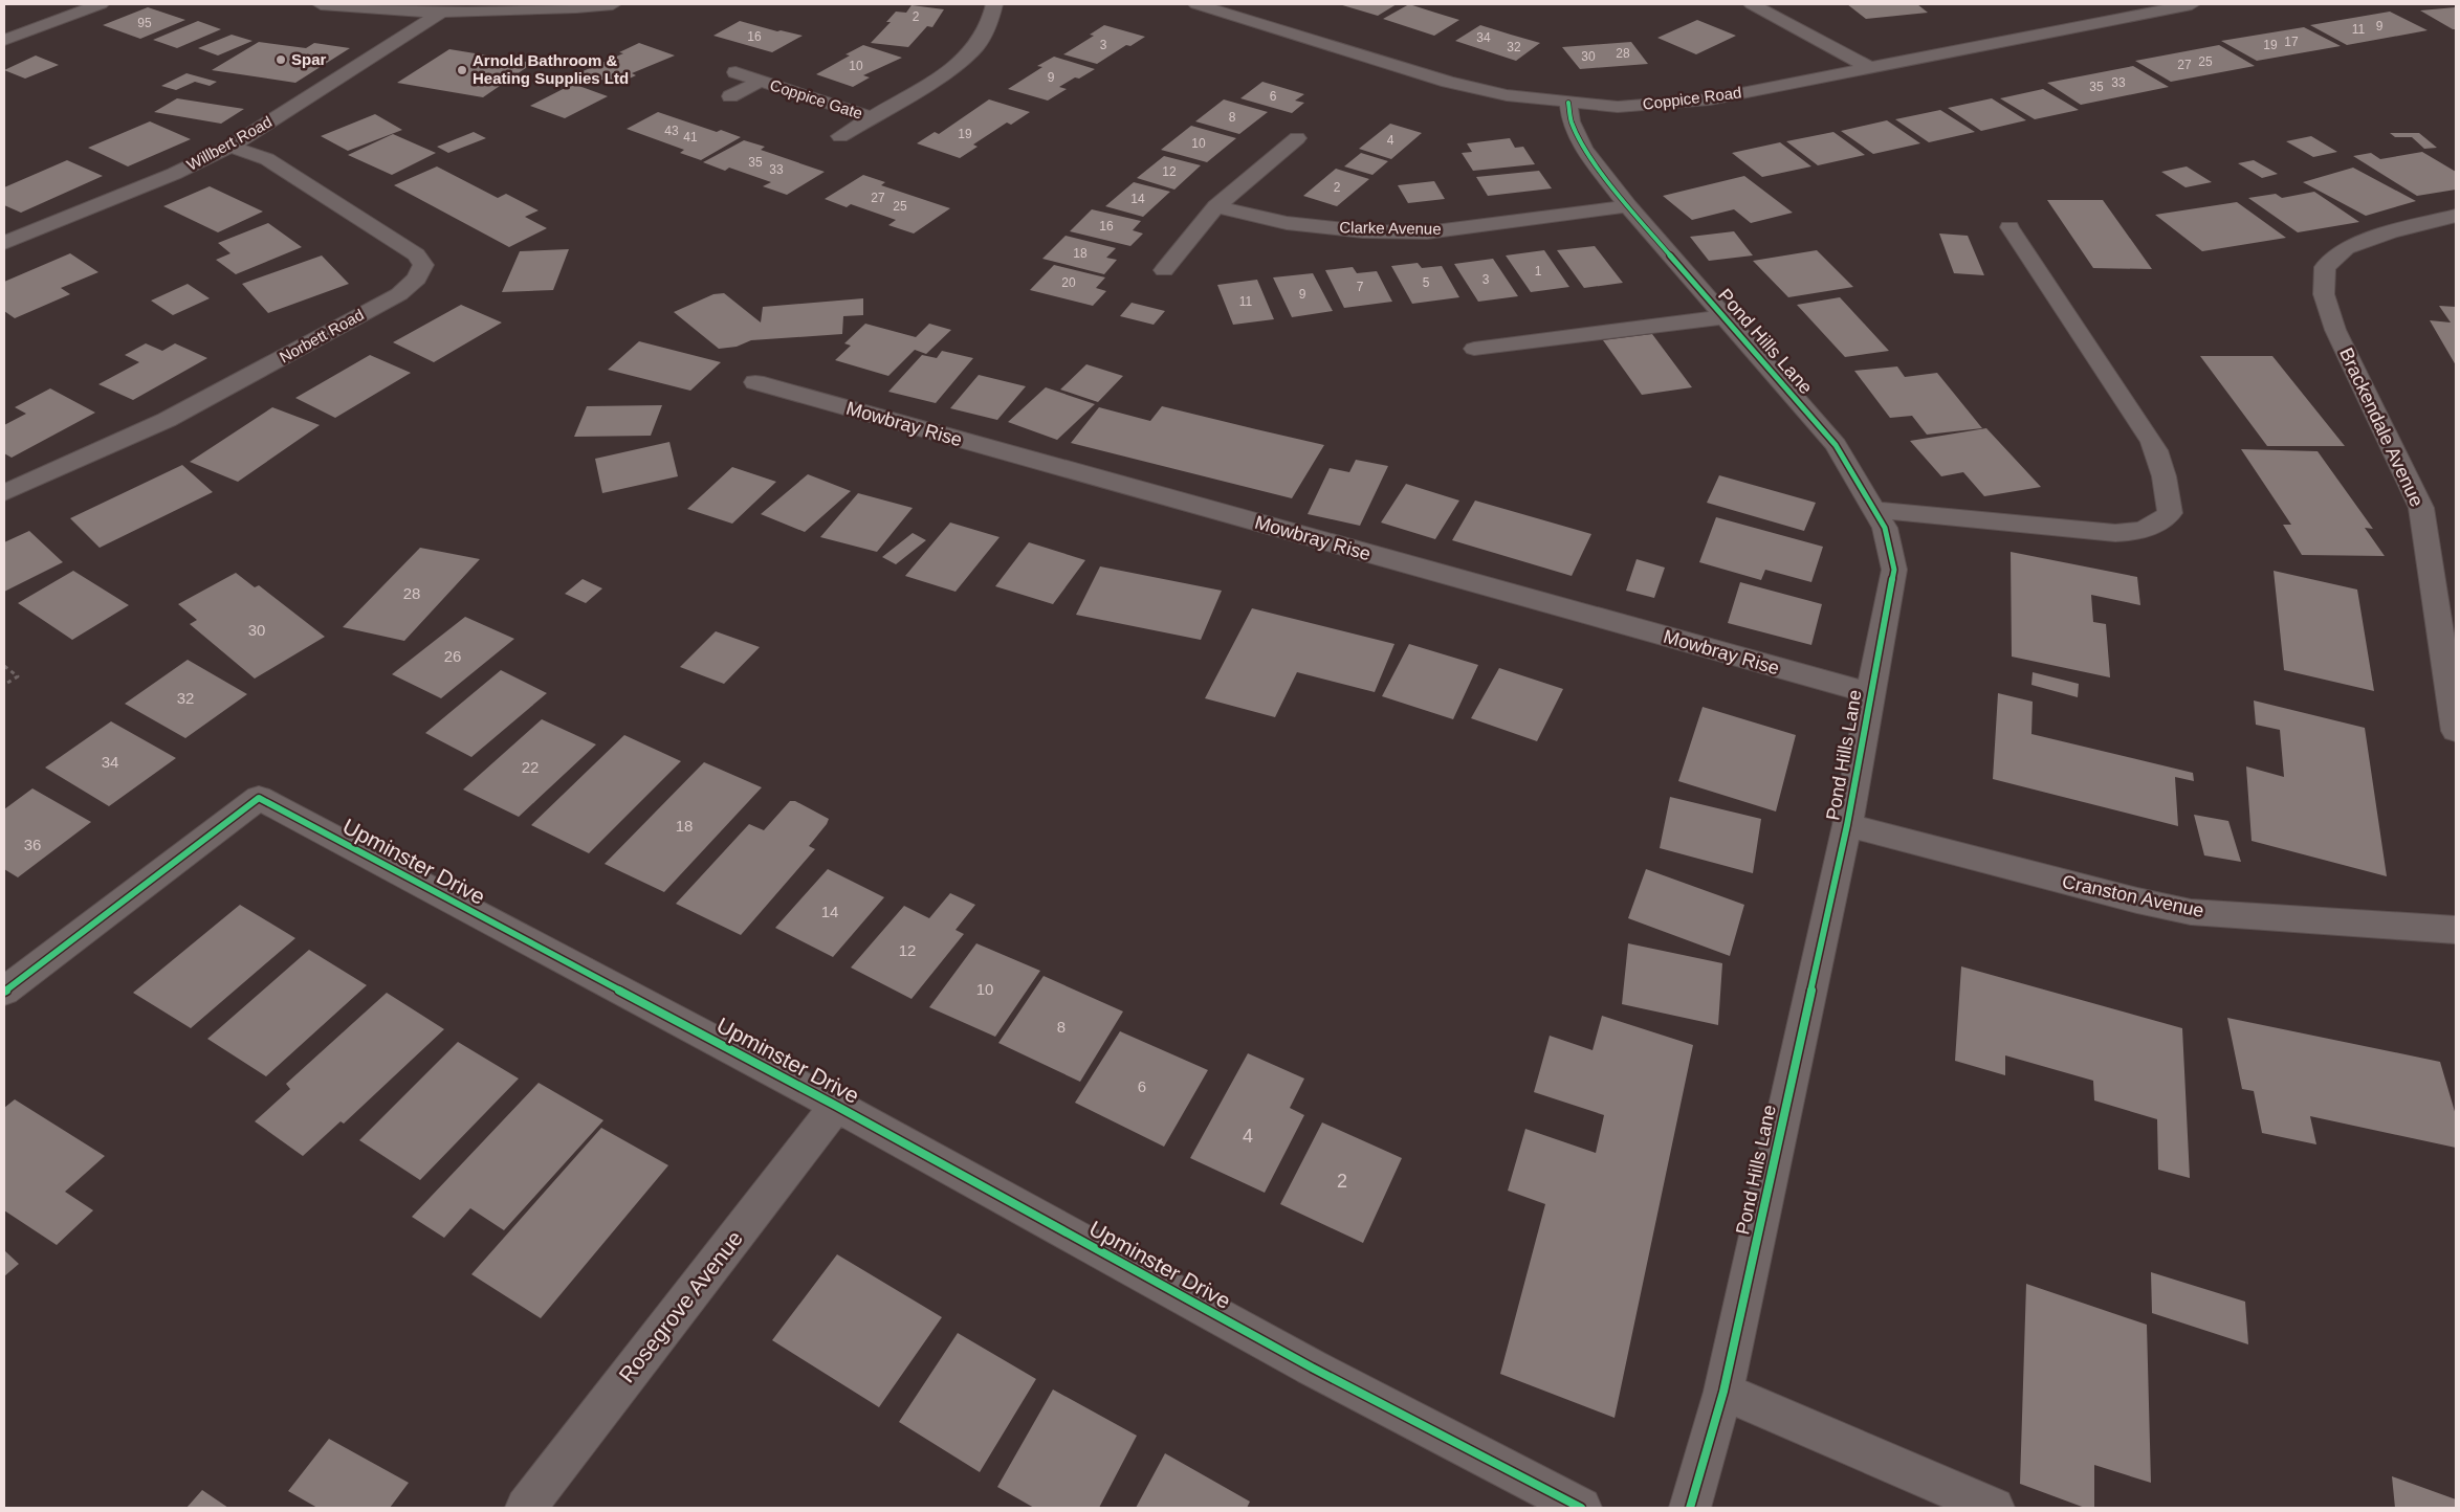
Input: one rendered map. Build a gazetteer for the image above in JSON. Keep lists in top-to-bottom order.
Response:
{
  "streets": {
    "street": [
      "Coppice Road",
      "Coppice Gate",
      "Willbert Road",
      "Clarke Avenue",
      "Norbett Road",
      "Pond Hills Lane",
      "Mowbray Rise",
      "Brackendale Avenue",
      "Upminster Drive",
      "Cranston Avenue",
      "Rosegrove Avenue"
    ]
  },
  "crossings": [
    ["Coppice Road", "Pond Hills Lane"],
    ["Willbert Road", "Norbett Road"],
    ["Clarke Avenue", "Pond Hills Lane"],
    ["Pond Hills Lane", "Mowbray Rise"],
    ["Pond Hills Lane", "Cranston Avenue"],
    ["Upminster Drive", "Rosegrove Avenue"]
  ],
  "places": ["Spar", "Arnold Bathroom & Heating Supplies Ltd"],
  "house_numbers": [
    "2",
    "95",
    "9",
    "11",
    "16",
    "34",
    "17",
    "3",
    "19",
    "32",
    "28",
    "30",
    "25",
    "27",
    "10",
    "9",
    "33",
    "35",
    "6",
    "8",
    "43",
    "19",
    "41",
    "4",
    "10",
    "35",
    "33",
    "12",
    "2",
    "27",
    "14",
    "25",
    "16",
    "18",
    "1",
    "3",
    "20",
    "5",
    "7",
    "9",
    "11",
    "28",
    "30",
    "26",
    "32",
    "34",
    "22",
    "18",
    "36",
    "14",
    "12",
    "10",
    "8",
    "6",
    "4",
    "2"
  ]
}
